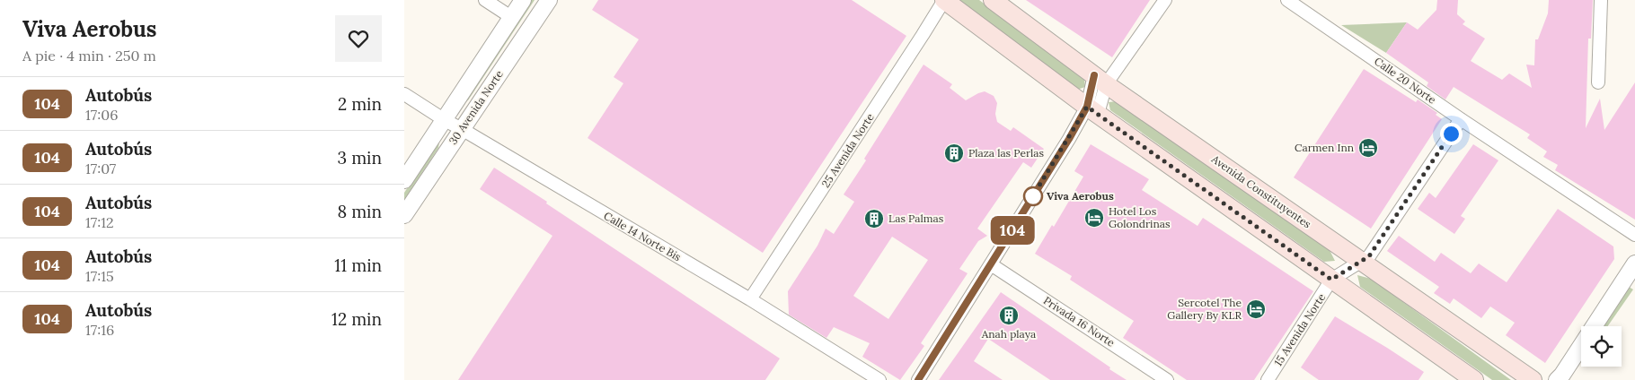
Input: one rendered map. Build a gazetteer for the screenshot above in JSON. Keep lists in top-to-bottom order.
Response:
{
  "streets": {
    "main road": ["Avenida Constituyentes"],
    "street": [
      "Calle 20 Norte",
      "30 Avenida Norte",
      "25 Avenida Norte",
      "Calle 14 Norte Bis",
      "Privada 16 Norte",
      "15 Avenida Norte"
    ]
  },
  "crossings": [
    ["30 Avenida Norte", "Calle 14 Norte Bis"],
    ["25 Avenida Norte", "Calle 14 Norte Bis"]
  ],
  "places": {
    "hotel": ["Carmen Inn", "Hotel Los Golondrinas", "Sercotel The Gallery By KLR"],
    "building": ["Plaza las Perlas", "Las Palmas", "Anah playa"],
    "other": ["Viva Aerobus"]
  },
  "lines": ["bus line 104"],
  "page": {
    "heading": ["Viva Aerobus", "A pie · 4 min · 250 m"],
    "on_map": "104",
    "list": [
      {
        "mark": "104",
        "name": "Autobús",
        "note": "17:06",
        "value": "2 min"
      },
      {
        "mark": "104",
        "name": "Autobús",
        "note": "17:07",
        "value": "3 min"
      },
      {
        "mark": "104",
        "name": "Autobús",
        "note": "17:12",
        "value": "8 min"
      },
      {
        "mark": "104",
        "name": "Autobús",
        "note": "17:15",
        "value": "11 min"
      },
      {
        "mark": "104",
        "name": "Autobús",
        "note": "17:16",
        "value": "12 min"
      }
    ]
  }
}
